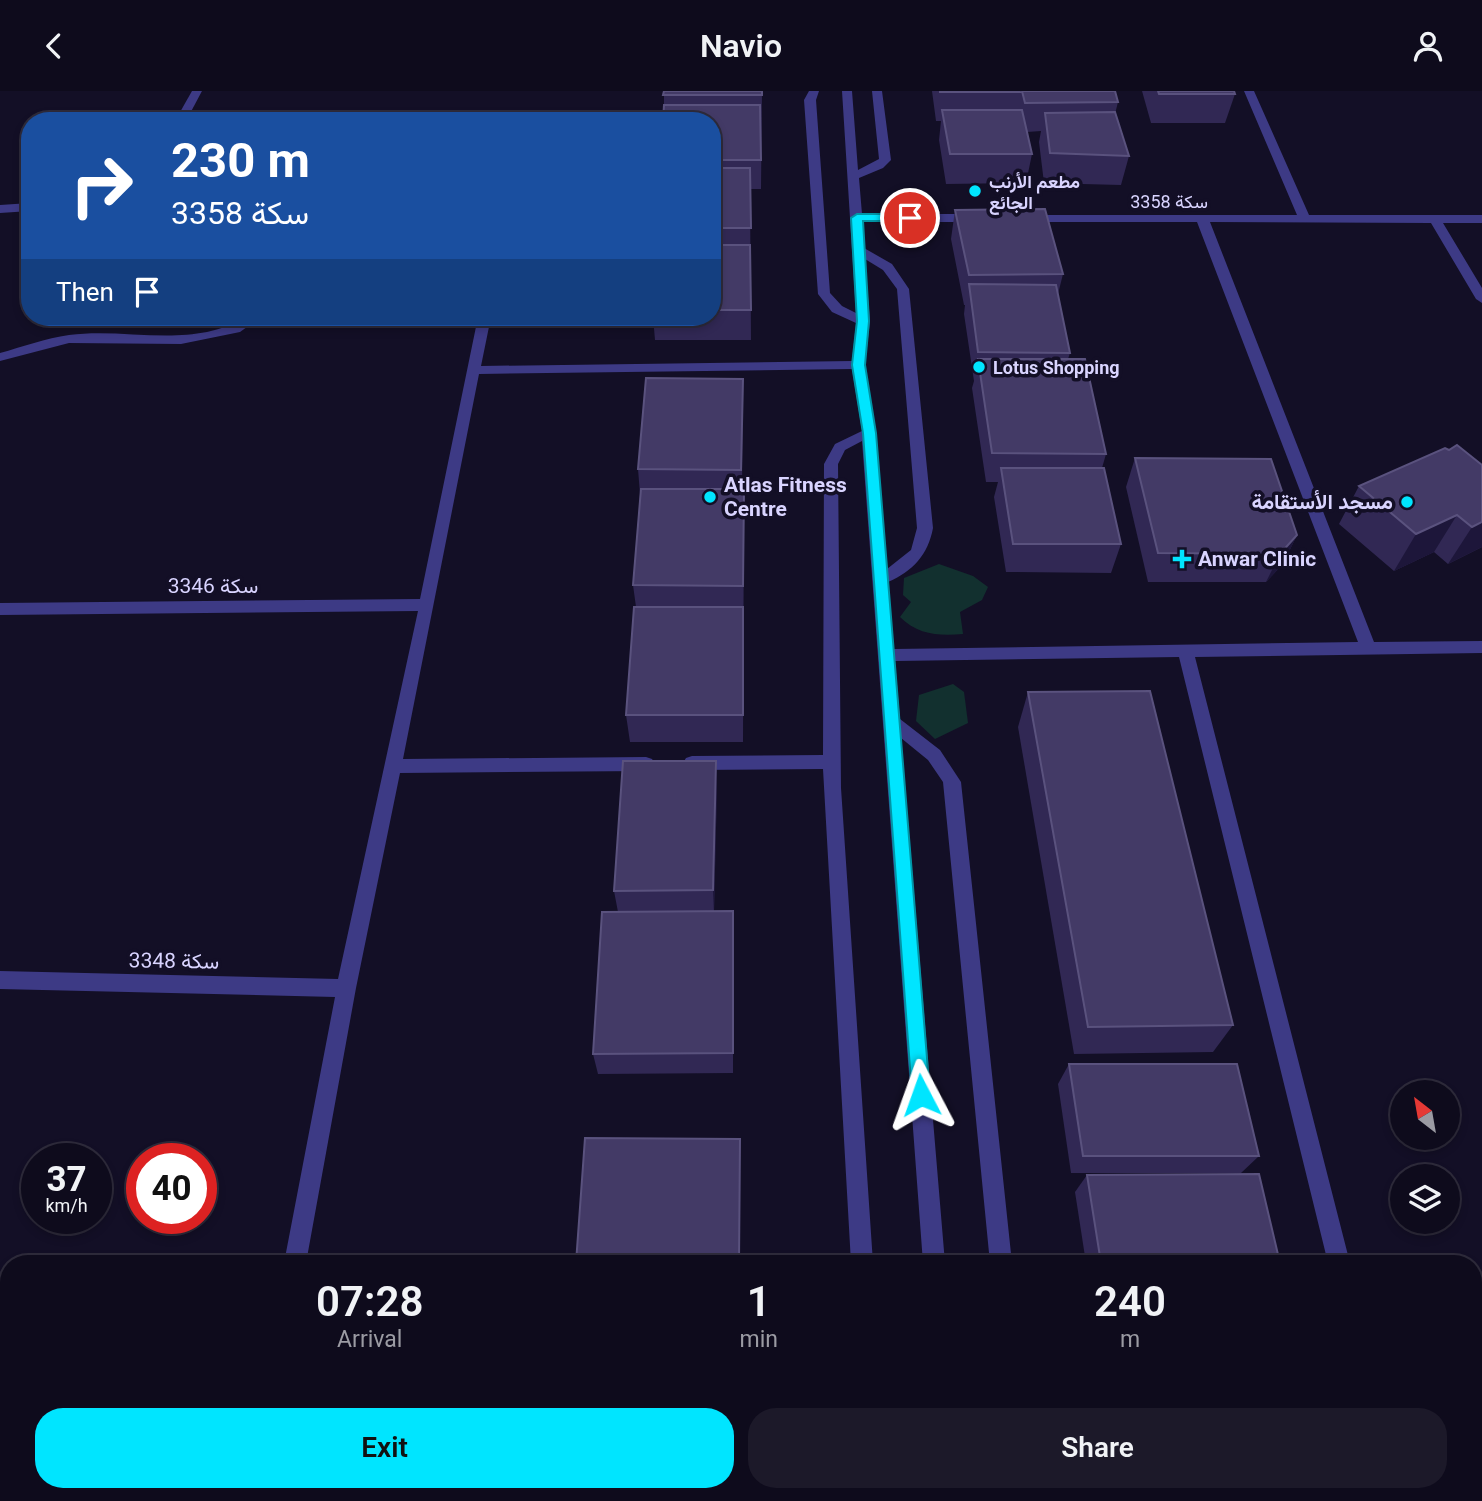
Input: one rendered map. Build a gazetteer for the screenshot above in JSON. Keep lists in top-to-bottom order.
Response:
{
  "streets": {
    "street": ["سكة 3358", "سكة 3346", "سكة 3348"]
  },
  "places": {
    "other": [
      "مطعم الأرنب الجائع",
      "Lotus Shopping",
      "Atlas Fitness Centre",
      "مسجد الأستقامة"
    ],
    "health": ["Anwar Clinic"]
  },
  "north": "top left",
  "page": {
    "header": "Navio",
    "turn": ["230 m", "سكة 3358"],
    "then": "Then",
    "speed": "37 km/h",
    "limit": "40",
    "eta": [
      "07:28",
      "Arrival",
      "1",
      "min",
      "240",
      "m"
    ],
    "buttons": ["Exit", "Share"]
  }
}
